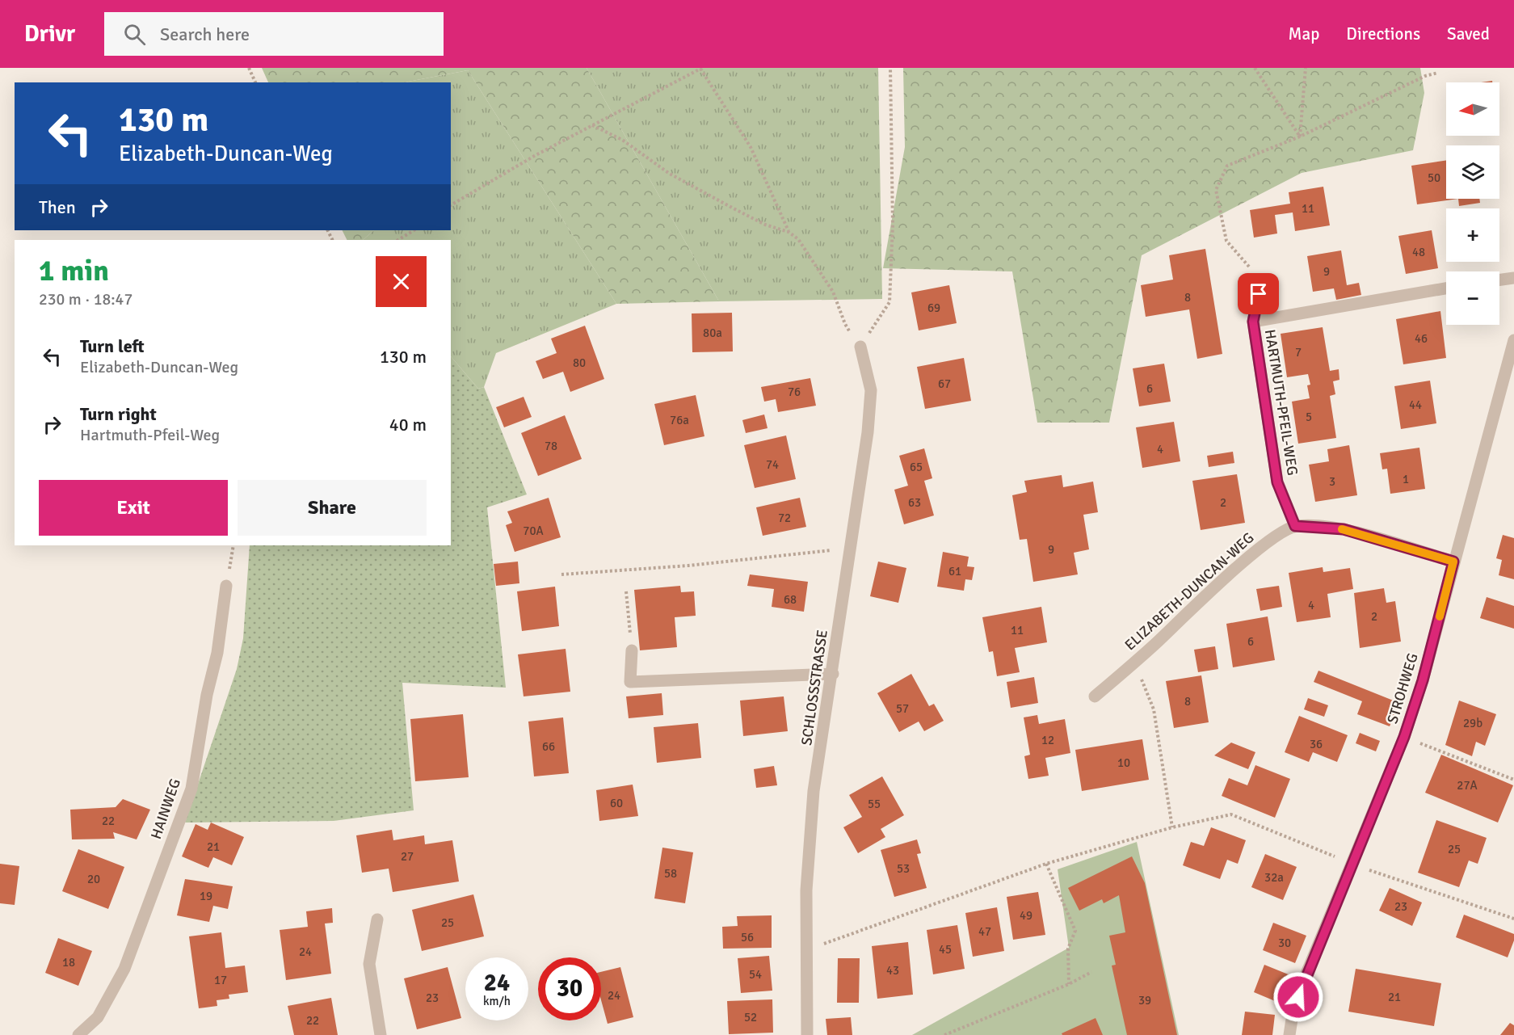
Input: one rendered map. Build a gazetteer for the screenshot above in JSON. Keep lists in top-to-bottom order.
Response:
{
  "streets": {
    "street": [
      "HARTMUTH-PFEIL-WEG",
      "ELIZABETH-DUNCAN-WEG",
      "SCHLOSSSTRASSE",
      "STROHWEG",
      "HAINWEG"
    ]
  },
  "crossings": [
    ["HARTMUTH-PFEIL-WEG", "ELIZABETH-DUNCAN-WEG"]
  ],
  "house_numbers": [
    "50",
    "11",
    "48",
    "9",
    "8",
    "69",
    "80a",
    "46",
    "7",
    "80",
    "67",
    "6",
    "76",
    "44",
    "5",
    "76a",
    "78",
    "4",
    "74",
    "65",
    "1",
    "3",
    "63",
    "2",
    "72",
    "70A",
    "9",
    "61",
    "68",
    "4",
    "2",
    "11",
    "6",
    "8",
    "57",
    "29b",
    "12",
    "36",
    "66",
    "10",
    "27A",
    "60",
    "55",
    "22",
    "21",
    "25",
    "27",
    "53",
    "58",
    "32a",
    "20",
    "19",
    "23",
    "49",
    "25",
    "47",
    "56",
    "30",
    "45",
    "24",
    "18",
    "43",
    "54",
    "17",
    "24",
    "21",
    "23",
    "39",
    "52",
    "22"
  ],
  "north": "left",
  "page": {
    "header": "Drivr",
    "search": "Search here",
    "nav": ["Map", "Directions", "Saved"],
    "map_buttons": ["+", "−"],
    "turn": ["130 m", "Elizabeth-Duncan-Weg"],
    "then": "Then",
    "heading": ["1 min", "230 m · 18:47"],
    "list": [
      {
        "name": "Turn left",
        "note": "Elizabeth-Duncan-Weg",
        "value": "130 m"
      },
      {
        "name": "Turn right",
        "note": "Hartmuth-Pfeil-Weg",
        "value": "40 m"
      }
    ],
    "buttons": ["Exit", "Share"],
    "speed": "24 km/h",
    "limit": "30"
  }
}
